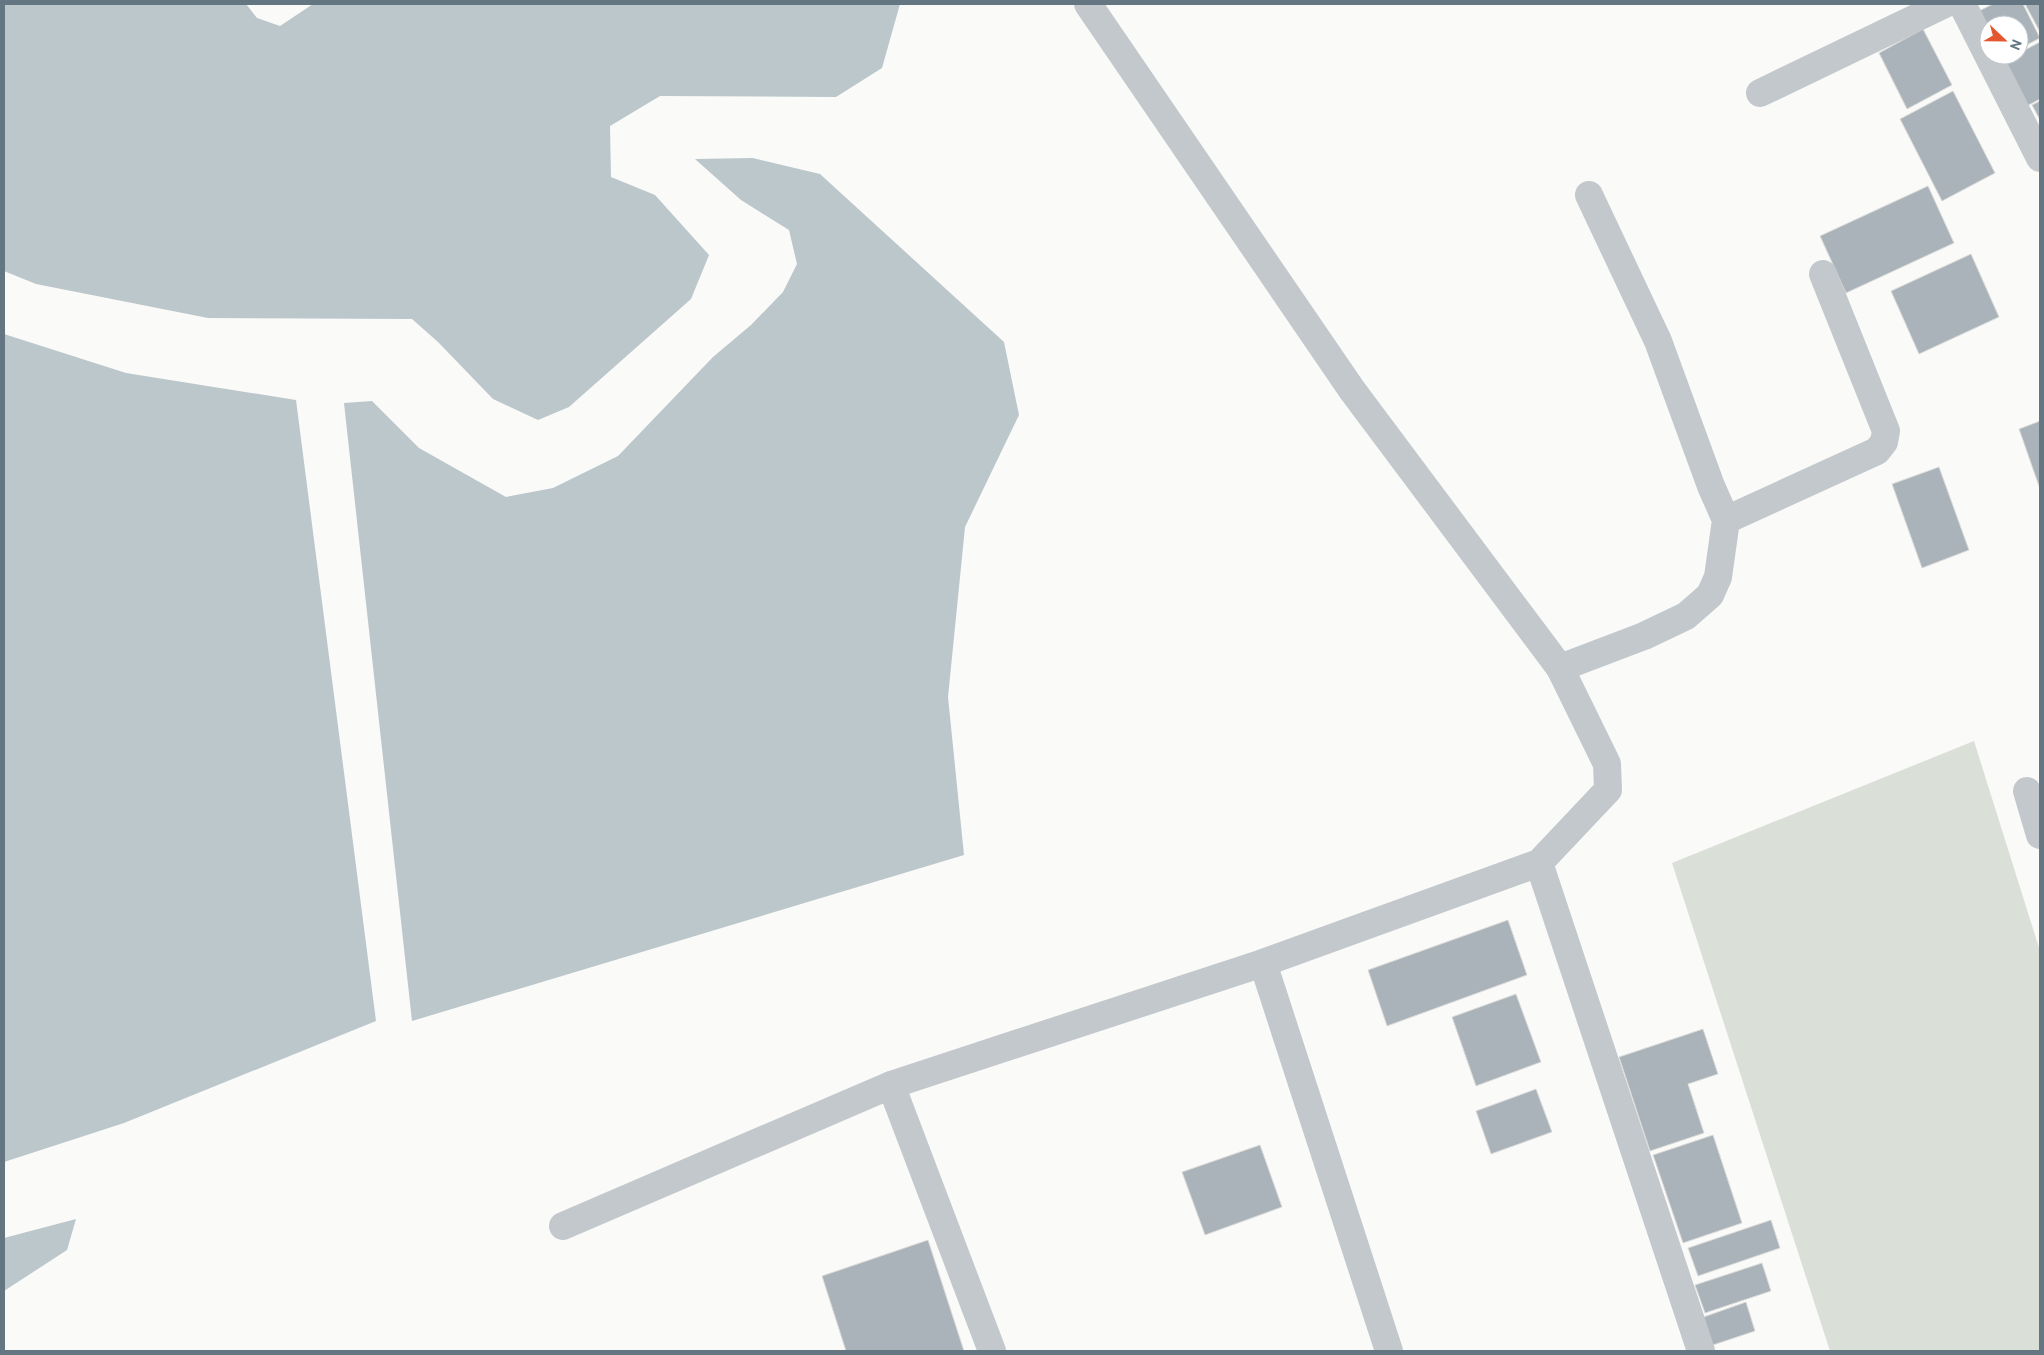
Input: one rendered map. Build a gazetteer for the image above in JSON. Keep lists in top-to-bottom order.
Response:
{
  "north": "right"
}
